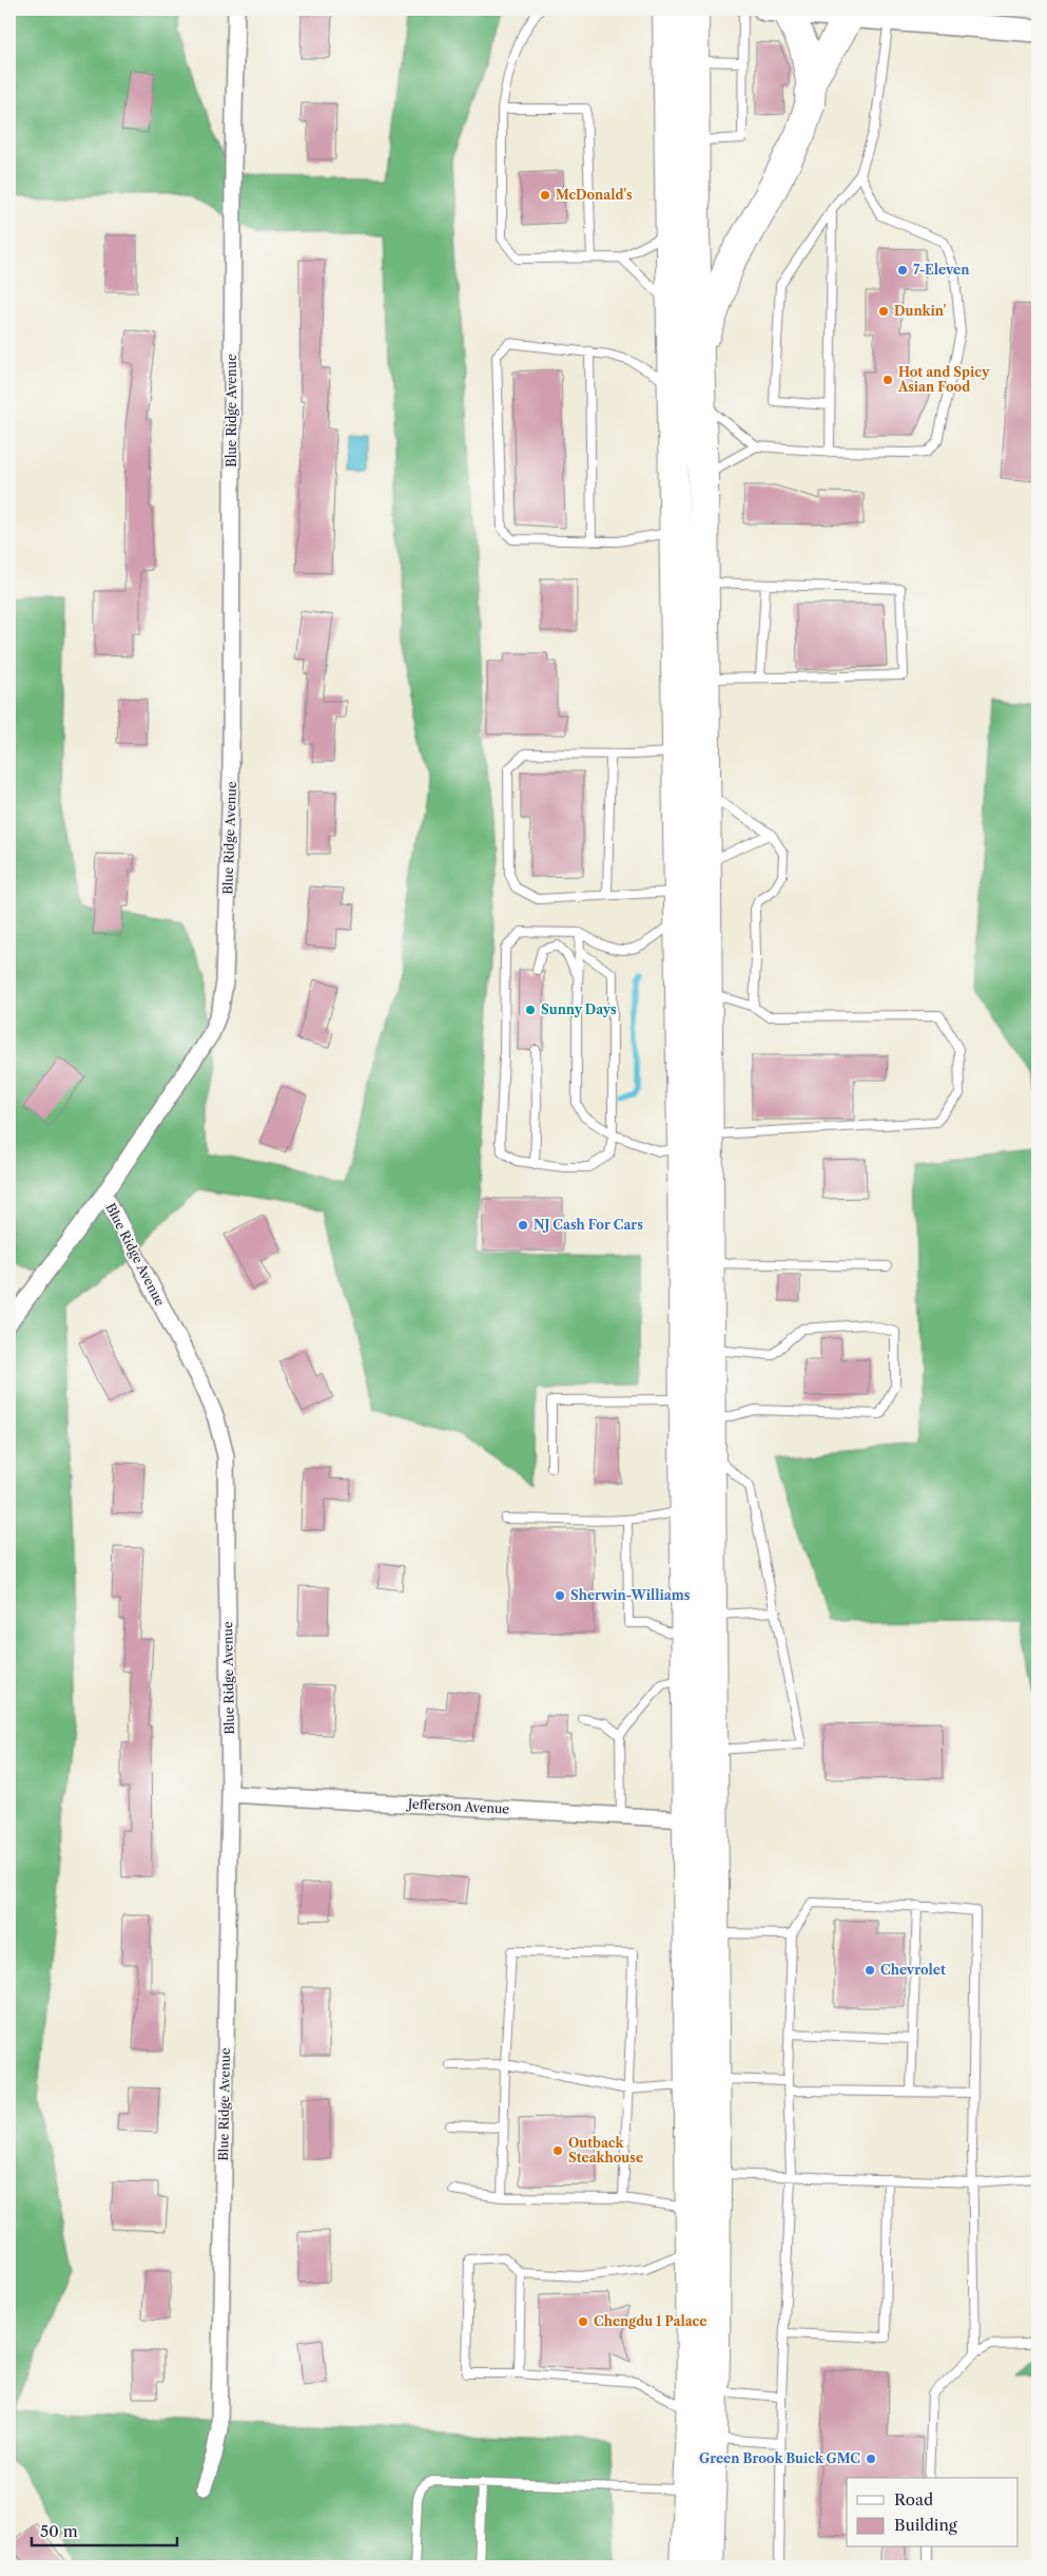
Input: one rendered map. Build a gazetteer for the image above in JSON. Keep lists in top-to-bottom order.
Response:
{
  "streets": {
    "street": ["Blue Ridge Avenue", "Jefferson Avenue"]
  },
  "crossings": [
    ["Blue Ridge Avenue", "Jefferson Avenue"]
  ],
  "places": [
    "McDonald's",
    "7-Eleven",
    "Dunkin'",
    "Hot and Spicy Asian Food",
    "Sunny Days",
    "NJ Cash For Cars",
    "Sherwin-Williams",
    "Chevrolet",
    "Outback Steakhouse",
    "Chengdu 1 Palace",
    "Green Brook Buick GMC"
  ],
  "legend": ["Road", "Building"],
  "scale_bar": "50 m"
}
